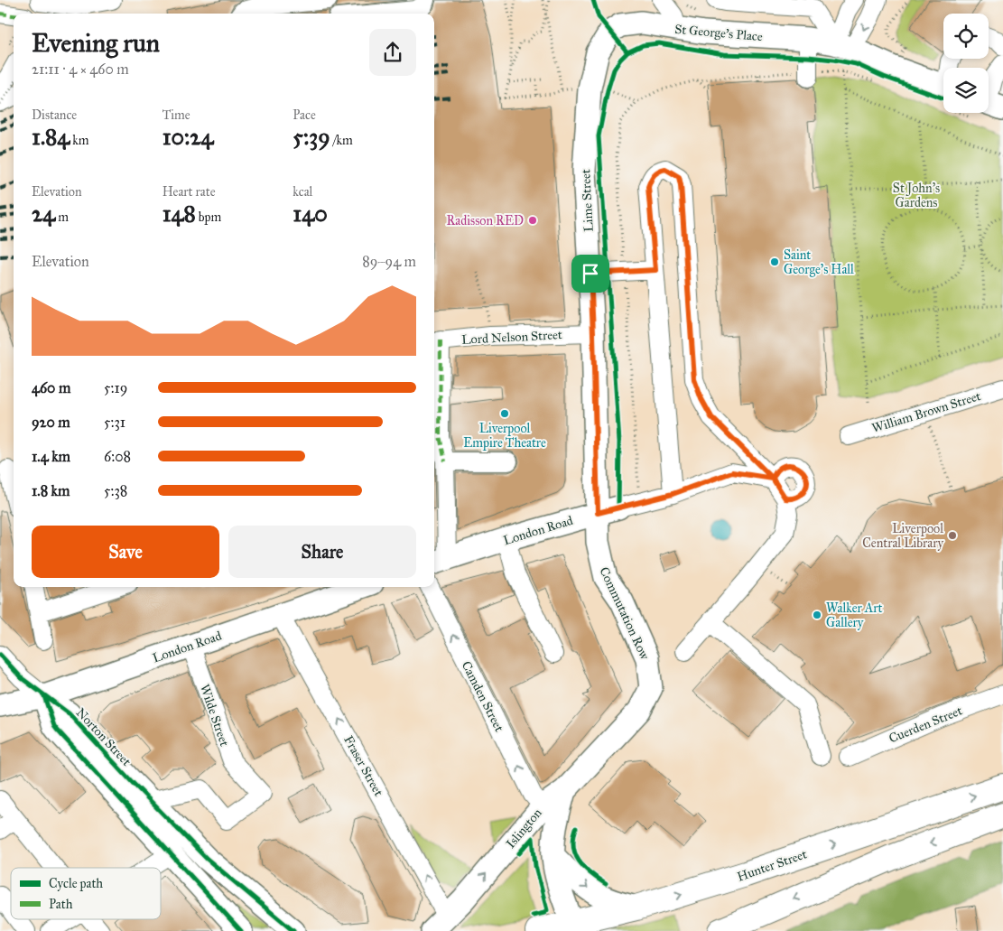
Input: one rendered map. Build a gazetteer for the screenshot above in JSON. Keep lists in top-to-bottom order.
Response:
{
  "streets": {
    "highway": ["Hunter Street"],
    "main road": [
      "St George's Place",
      "Lime Street",
      "London Road",
      "Commutation Row",
      "Norton Street",
      "Islington"
    ],
    "street": [
      "Lord Nelson Street",
      "William Brown Street",
      "Camden Street",
      "Wilde Street",
      "Cuerden Street",
      "Fraser Street"
    ]
  },
  "crossings": [
    ["St George's Place", "Lime Street"],
    ["Lime Street", "Lord Nelson Street"],
    ["Lime Street", "London Road"],
    ["Lime Street", "Commutation Row"],
    ["London Road", "Commutation Row"],
    ["London Road", "Wilde Street"],
    ["London Road", "Norton Street"],
    ["London Road", "Fraser Street"],
    ["Commutation Row", "Islington"],
    ["Camden Street", "Islington"],
    ["Wilde Street", "Norton Street"],
    ["Fraser Street", "Islington"]
  ],
  "one_way": ["Fraser Street", "Islington"],
  "parks": ["St John's Gardens"],
  "places": [
    "Radisson RED",
    "Saint George's Hall",
    "Liverpool Empire Theatre",
    "Liverpool Central Library",
    "Walker Art Gallery"
  ],
  "legend": ["Cycle path", "Path"],
  "page": {
    "heading": ["Evening run", "21:11 · 4 × 460 m"],
    "stats": [
      ["Distance", "1.84 km"],
      ["Time", "10:24"],
      ["Pace", "5:39 /km"],
      ["Elevation", "24 m"],
      ["Heart rate", "148 bpm"],
      ["kcal", "140"]
    ],
    "chart": ["Elevation", "89–94 m"],
    "list": [
      {
        "name": "460 m",
        "note": "5:19"
      },
      {
        "name": "920 m",
        "note": "5:31"
      },
      {
        "name": "1.4 km",
        "note": "6:08"
      },
      {
        "name": "1.8 km",
        "note": "5:38"
      }
    ],
    "buttons": ["Save", "Share"]
  }
}
